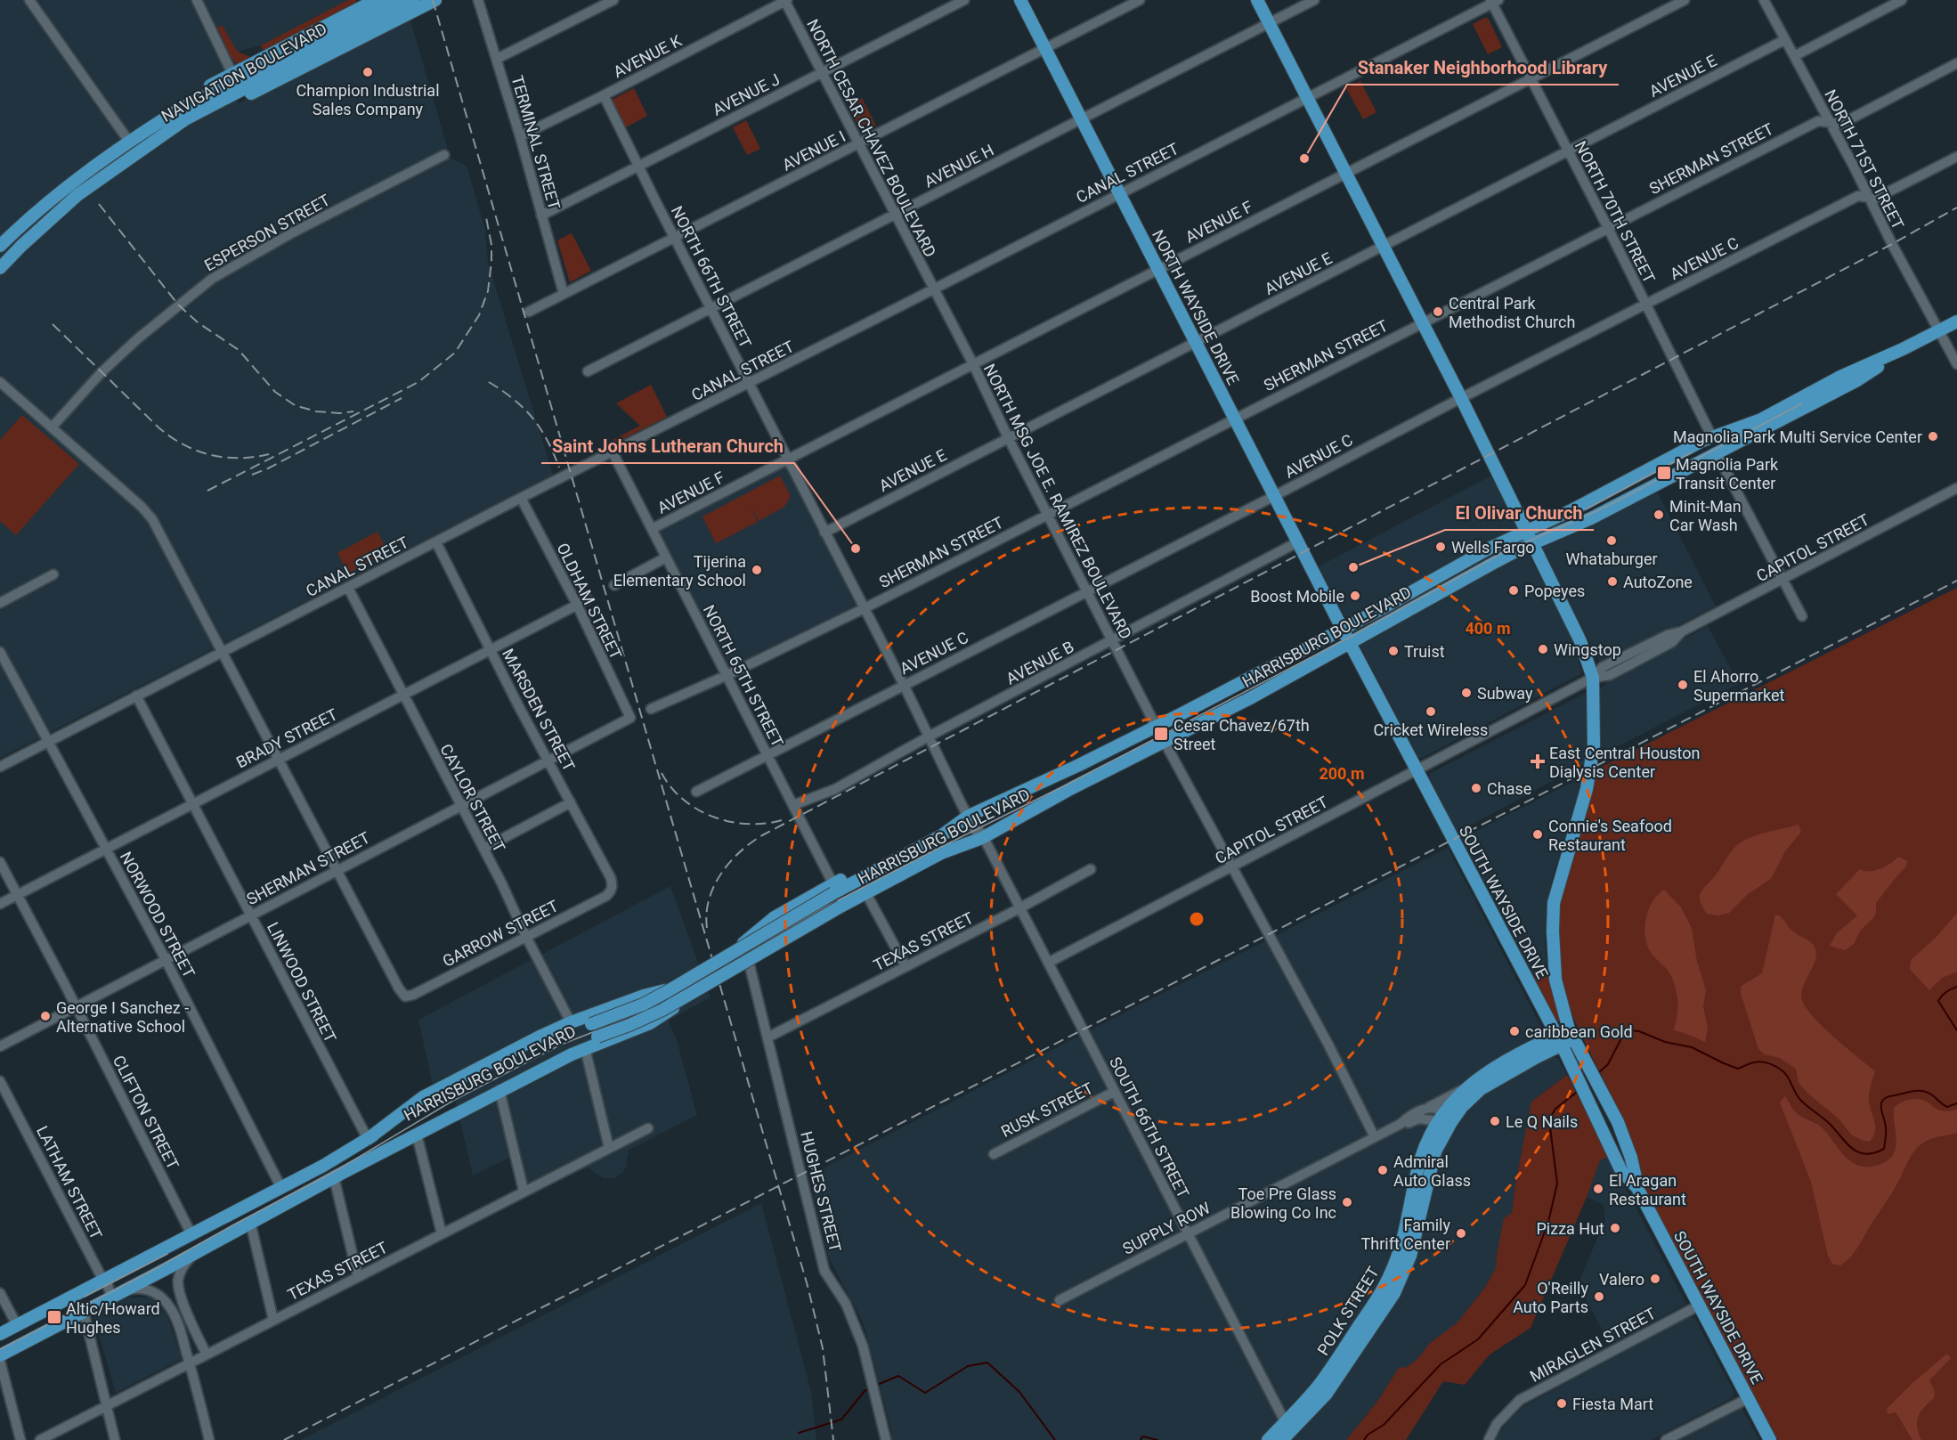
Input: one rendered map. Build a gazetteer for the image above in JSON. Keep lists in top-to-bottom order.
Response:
{
  "streets": {
    "main road": [
      "NAVIGATION BOULEVARD",
      "NORTH WAYSIDE DRIVE",
      "HARRISBURG BOULEVARD",
      "SOUTH WAYSIDE DRIVE",
      "POLK STREET"
    ],
    "street": [
      "AVENUE K",
      "AVENUE E",
      "AVENUE J",
      "NORTH CESAR CHAVEZ BOULEVARD",
      "TERMINAL STREET",
      "AVENUE I",
      "SHERMAN STREET",
      "NORTH 71ST STREET",
      "AVENUE H",
      "CANAL STREET",
      "NORTH 70TH STREET",
      "AVENUE F",
      "ESPERSON STREET",
      "AVENUE C",
      "NORTH 66TH STREET",
      "NORTH MSG JOE E. RAMIREZ BOULEVARD",
      "CAPITOL STREET",
      "OLDHAM STREET",
      "AVENUE B",
      "NORTH 65TH STREET",
      "MARSDEN STREET",
      "BRADY STREET",
      "CAYLOR STREET",
      "NORWOOD STREET",
      "GARROW STREET",
      "TEXAS STREET",
      "LINWOOD STREET",
      "RUSK STREET",
      "CLIFTON STREET",
      "SOUTH 66TH STREET",
      "LATHAM STREET",
      "HUGHES STREET",
      "SUPPLY ROW",
      "MIRAGLEN STREET"
    ]
  },
  "crossings": [
    ["AVENUE K", "NORTH CESAR CHAVEZ BOULEVARD"],
    ["AVENUE K", "TERMINAL STREET"],
    ["AVENUE K", "NORTH 66TH STREET"],
    ["AVENUE E", "NORTH 71ST STREET"],
    ["AVENUE E", "NORTH 70TH STREET"],
    ["AVENUE E", "NORTH 66TH STREET"],
    ["AVENUE E", "NORTH WAYSIDE DRIVE"],
    ["AVENUE E", "NORTH MSG JOE E. RAMIREZ BOULEVARD"],
    ["AVENUE E", "SOUTH WAYSIDE DRIVE"],
    ["AVENUE J", "NORTH CESAR CHAVEZ BOULEVARD"],
    ["AVENUE J", "TERMINAL STREET"],
    ["AVENUE J", "NORTH 66TH STREET"],
    ["NORTH CESAR CHAVEZ BOULEVARD", "AVENUE I"],
    ["NORTH CESAR CHAVEZ BOULEVARD", "AVENUE H"],
    ["NORTH CESAR CHAVEZ BOULEVARD", "CANAL STREET"],
    ["NORTH CESAR CHAVEZ BOULEVARD", "NORTH MSG JOE E. RAMIREZ BOULEVARD"],
    ["TERMINAL STREET", "AVENUE I"],
    ["AVENUE I", "NORTH 66TH STREET"],
    ["AVENUE I", "NORTH WAYSIDE DRIVE"],
    ["SHERMAN STREET", "NORTH 71ST STREET"],
    ["SHERMAN STREET", "NORTH 70TH STREET"],
    ["SHERMAN STREET", "NORTH 66TH STREET"],
    ["SHERMAN STREET", "NORTH WAYSIDE DRIVE"],
    ["SHERMAN STREET", "NORTH MSG JOE E. RAMIREZ BOULEVARD"],
    ["SHERMAN STREET", "OLDHAM STREET"],
    ["SHERMAN STREET", "NORTH 65TH STREET"],
    ["SHERMAN STREET", "MARSDEN STREET"],
    ["SHERMAN STREET", "CAYLOR STREET"],
    ["SHERMAN STREET", "SOUTH WAYSIDE DRIVE"],
    ["SHERMAN STREET", "NORWOOD STREET"],
    ["SHERMAN STREET", "GARROW STREET"],
    ["SHERMAN STREET", "LINWOOD STREET"],
    ["SHERMAN STREET", "CLIFTON STREET"],
    ["NORTH 71ST STREET", "AVENUE C"],
    ["NORTH 71ST STREET", "HARRISBURG BOULEVARD"],
    ["AVENUE H", "NORTH 66TH STREET"],
    ["AVENUE H", "NORTH WAYSIDE DRIVE"],
    ["AVENUE H", "SOUTH WAYSIDE DRIVE"],
    ["CANAL STREET", "NORTH 70TH STREET"],
    ["CANAL STREET", "NORTH 66TH STREET"],
    ["CANAL STREET", "NORTH WAYSIDE DRIVE"],
    ["CANAL STREET", "NORTH MSG JOE E. RAMIREZ BOULEVARD"],
    ["CANAL STREET", "OLDHAM STREET"],
    ["CANAL STREET", "NORTH 65TH STREET"],
    ["CANAL STREET", "MARSDEN STREET"],
    ["CANAL STREET", "CAYLOR STREET"],
    ["CANAL STREET", "SOUTH WAYSIDE DRIVE"],
    ["CANAL STREET", "NORWOOD STREET"],
    ["CANAL STREET", "LINWOOD STREET"],
    ["NORTH 70TH STREET", "AVENUE F"],
    ["NORTH 70TH STREET", "AVENUE C"],
    ["NORTH 70TH STREET", "HARRISBURG BOULEVARD"],
    ["AVENUE F", "NORTH 66TH STREET"],
    ["AVENUE F", "NORTH WAYSIDE DRIVE"],
    ["AVENUE F", "NORTH MSG JOE E. RAMIREZ BOULEVARD"],
    ["AVENUE F", "NORTH 65TH STREET"],
    ["AVENUE F", "SOUTH WAYSIDE DRIVE"],
    ["AVENUE C", "NORTH 66TH STREET"],
    ["AVENUE C", "NORTH WAYSIDE DRIVE"],
    ["AVENUE C", "NORTH MSG JOE E. RAMIREZ BOULEVARD"],
    ["AVENUE C", "NORTH 65TH STREET"],
    ["AVENUE C", "SOUTH WAYSIDE DRIVE"],
    ["NORTH 66TH STREET", "HARRISBURG BOULEVARD"],
    ["NORTH 66TH STREET", "AVENUE B"],
    ["NORTH 66TH STREET", "SOUTH 66TH STREET"],
    ["NORTH WAYSIDE DRIVE", "HARRISBURG BOULEVARD"],
    ["NORTH WAYSIDE DRIVE", "AVENUE B"],
    ["NORTH WAYSIDE DRIVE", "SOUTH WAYSIDE DRIVE"],
    ["NORTH MSG JOE E. RAMIREZ BOULEVARD", "CAPITOL STREET"],
    ["NORTH MSG JOE E. RAMIREZ BOULEVARD", "HARRISBURG BOULEVARD"],
    ["NORTH MSG JOE E. RAMIREZ BOULEVARD", "AVENUE B"],
    ["NORTH MSG JOE E. RAMIREZ BOULEVARD", "SUPPLY ROW"],
    ["CAPITOL STREET", "SOUTH WAYSIDE DRIVE"],
    ["CAPITOL STREET", "SOUTH 66TH STREET"],
    ["OLDHAM STREET", "BRADY STREET"],
    ["HARRISBURG BOULEVARD", "NORTH 65TH STREET"],
    ["HARRISBURG BOULEVARD", "SOUTH WAYSIDE DRIVE"],
    ["HARRISBURG BOULEVARD", "NORWOOD STREET"],
    ["HARRISBURG BOULEVARD", "LINWOOD STREET"],
    ["HARRISBURG BOULEVARD", "CLIFTON STREET"],
    ["HARRISBURG BOULEVARD", "SOUTH 66TH STREET"],
    ["HARRISBURG BOULEVARD", "LATHAM STREET"],
    ["AVENUE B", "NORTH 65TH STREET"],
    ["MARSDEN STREET", "BRADY STREET"],
    ["MARSDEN STREET", "GARROW STREET"],
    ["BRADY STREET", "CAYLOR STREET"],
    ["BRADY STREET", "NORWOOD STREET"],
    ["BRADY STREET", "LINWOOD STREET"],
    ["BRADY STREET", "CLIFTON STREET"],
    ["CAYLOR STREET", "GARROW STREET"],
    ["SOUTH WAYSIDE DRIVE", "POLK STREET"],
    ["SOUTH WAYSIDE DRIVE", "MIRAGLEN STREET"],
    ["TEXAS STREET", "SOUTH 66TH STREET"],
    ["TEXAS STREET", "HUGHES STREET"],
    ["RUSK STREET", "SOUTH 66TH STREET"],
    ["SOUTH 66TH STREET", "SUPPLY ROW"],
    ["SOUTH 66TH STREET", "POLK STREET"],
    ["SUPPLY ROW", "POLK STREET"]
  ],
  "places": {
    "other": [
      "Champion Industrial Sales Company",
      "Stanaker Neighborhood Library",
      "Central Park Methodist Church",
      "Magnolia Park Multi Service Center",
      "Minit-Man Car Wash",
      "Whataburger",
      "Wells Fargo",
      "Saint Johns Lutheran Church",
      "El Olivar Church",
      "Tijerina Elementary School",
      "AutoZone",
      "Popeyes",
      "Boost Mobile",
      "Wingstop",
      "Truist",
      "El Ahorro Supermarket",
      "Subway",
      "Cricket Wireless",
      "Chase",
      "Connie's Seafood Restaurant",
      "George I Sanchez - Alternative School",
      "caribbean Gold",
      "Le Q Nails",
      "Admiral Auto Glass",
      "El Aragan Restaurant",
      "Toe Pre Glass Blowing Co Inc",
      "Pizza Hut",
      "Family Thrift Center",
      "Valero",
      "O'Reilly Auto Parts",
      "Fiesta Mart"
    ],
    "transit": ["Magnolia Park Transit Center", "Cesar Chavez/67th Street", "Altic/Howard Hughes"],
    "health": ["East Central Houston Dialysis Center"]
  },
  "rings": ["400 m", "200 m"]
}
